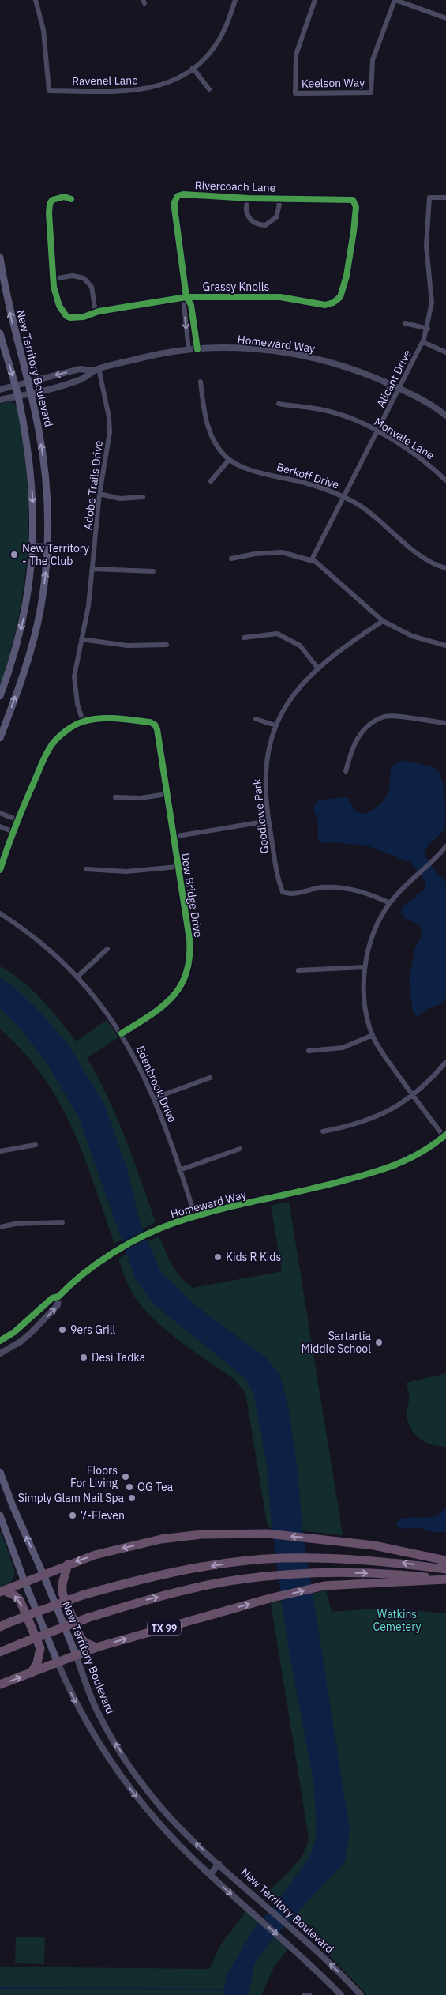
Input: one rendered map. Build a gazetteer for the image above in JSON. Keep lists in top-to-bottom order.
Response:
{
  "streets": {
    "highway": ["TX 99"],
    "main road": ["New Territory Boulevard"],
    "street": [
      "Ravenel Lane",
      "Keelson Way",
      "Rivercoach Lane",
      "Grassy Knolls",
      "Homeward Way",
      "Alicant Drive",
      "Monvale Lane",
      "Berkoff Drive",
      "Adobe Trails Drive",
      "Goodlowe Park",
      "Dew Bridge Drive",
      "Edenbrook Drive"
    ]
  },
  "crossings": [
    ["Rivercoach Lane", "Grassy Knolls"],
    ["Homeward Way", "New Territory Boulevard"],
    ["Homeward Way", "Alicant Drive"],
    ["Homeward Way", "Adobe Trails Drive"],
    ["Homeward Way", "Edenbrook Drive"],
    ["New Territory Boulevard", "TX 99"],
    ["Alicant Drive", "Monvale Lane"],
    ["Alicant Drive", "Berkoff Drive"],
    ["Adobe Trails Drive", "Dew Bridge Drive"],
    ["Dew Bridge Drive", "Edenbrook Drive"]
  ],
  "parks": ["Watkins Cemetery"],
  "places": [
    "New Territory - The Club",
    "Kids R Kids",
    "9ers Grill",
    "Sartartia Middle School",
    "Desi Tadka",
    "Floors For Living",
    "OG Tea",
    "Simply Glam Nail Spa",
    "7-Eleven"
  ]
}
